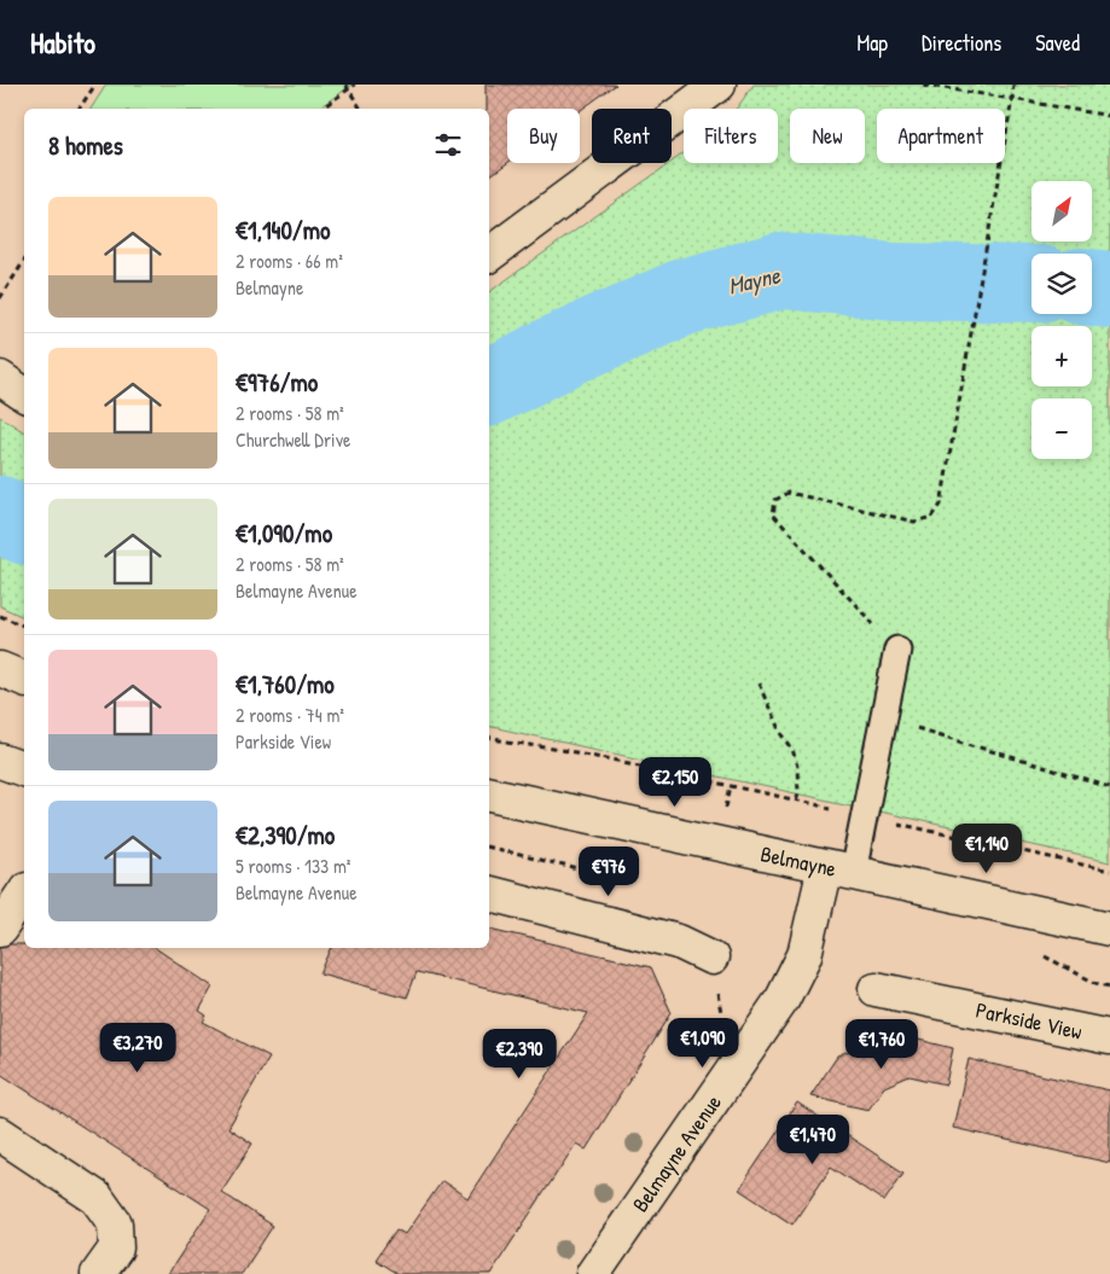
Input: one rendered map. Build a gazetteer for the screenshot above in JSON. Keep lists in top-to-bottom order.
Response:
{
  "streets": {
    "street": ["Belmayne", "Parkside View", "Belmayne Avenue"]
  },
  "crossings": [
    ["Belmayne", "Belmayne Avenue"]
  ],
  "water": ["Mayne"],
  "north": "top right",
  "page": {
    "header": "Habito",
    "nav": ["Map", "Directions", "Saved"],
    "chip": [
      "Buy",
      "Rent",
      "Filters",
      "New",
      "Apartment"
    ],
    "heading": "8 homes",
    "map_buttons": ["+", "−"],
    "list": [
      {
        "name": "€1,140/mo",
        "note": "2 rooms · 66 m² · Belmayne"
      },
      {
        "name": "€976/mo",
        "note": "2 rooms · 58 m² · Churchwell Drive"
      },
      {
        "name": "€1,090/mo",
        "note": "2 rooms · 58 m² · Belmayne Avenue"
      },
      {
        "name": "€1,760/mo",
        "note": "2 rooms · 74 m² · Parkside View"
      },
      {
        "name": "€2,390/mo",
        "note": "5 rooms · 133 m² · Belmayne Avenue"
      }
    ],
    "price": [
      "€2,150",
      "€1,140",
      "€976",
      "€1,090",
      "€1,760",
      "€3,270",
      "€2,390",
      "€1,470"
    ]
  }
}
